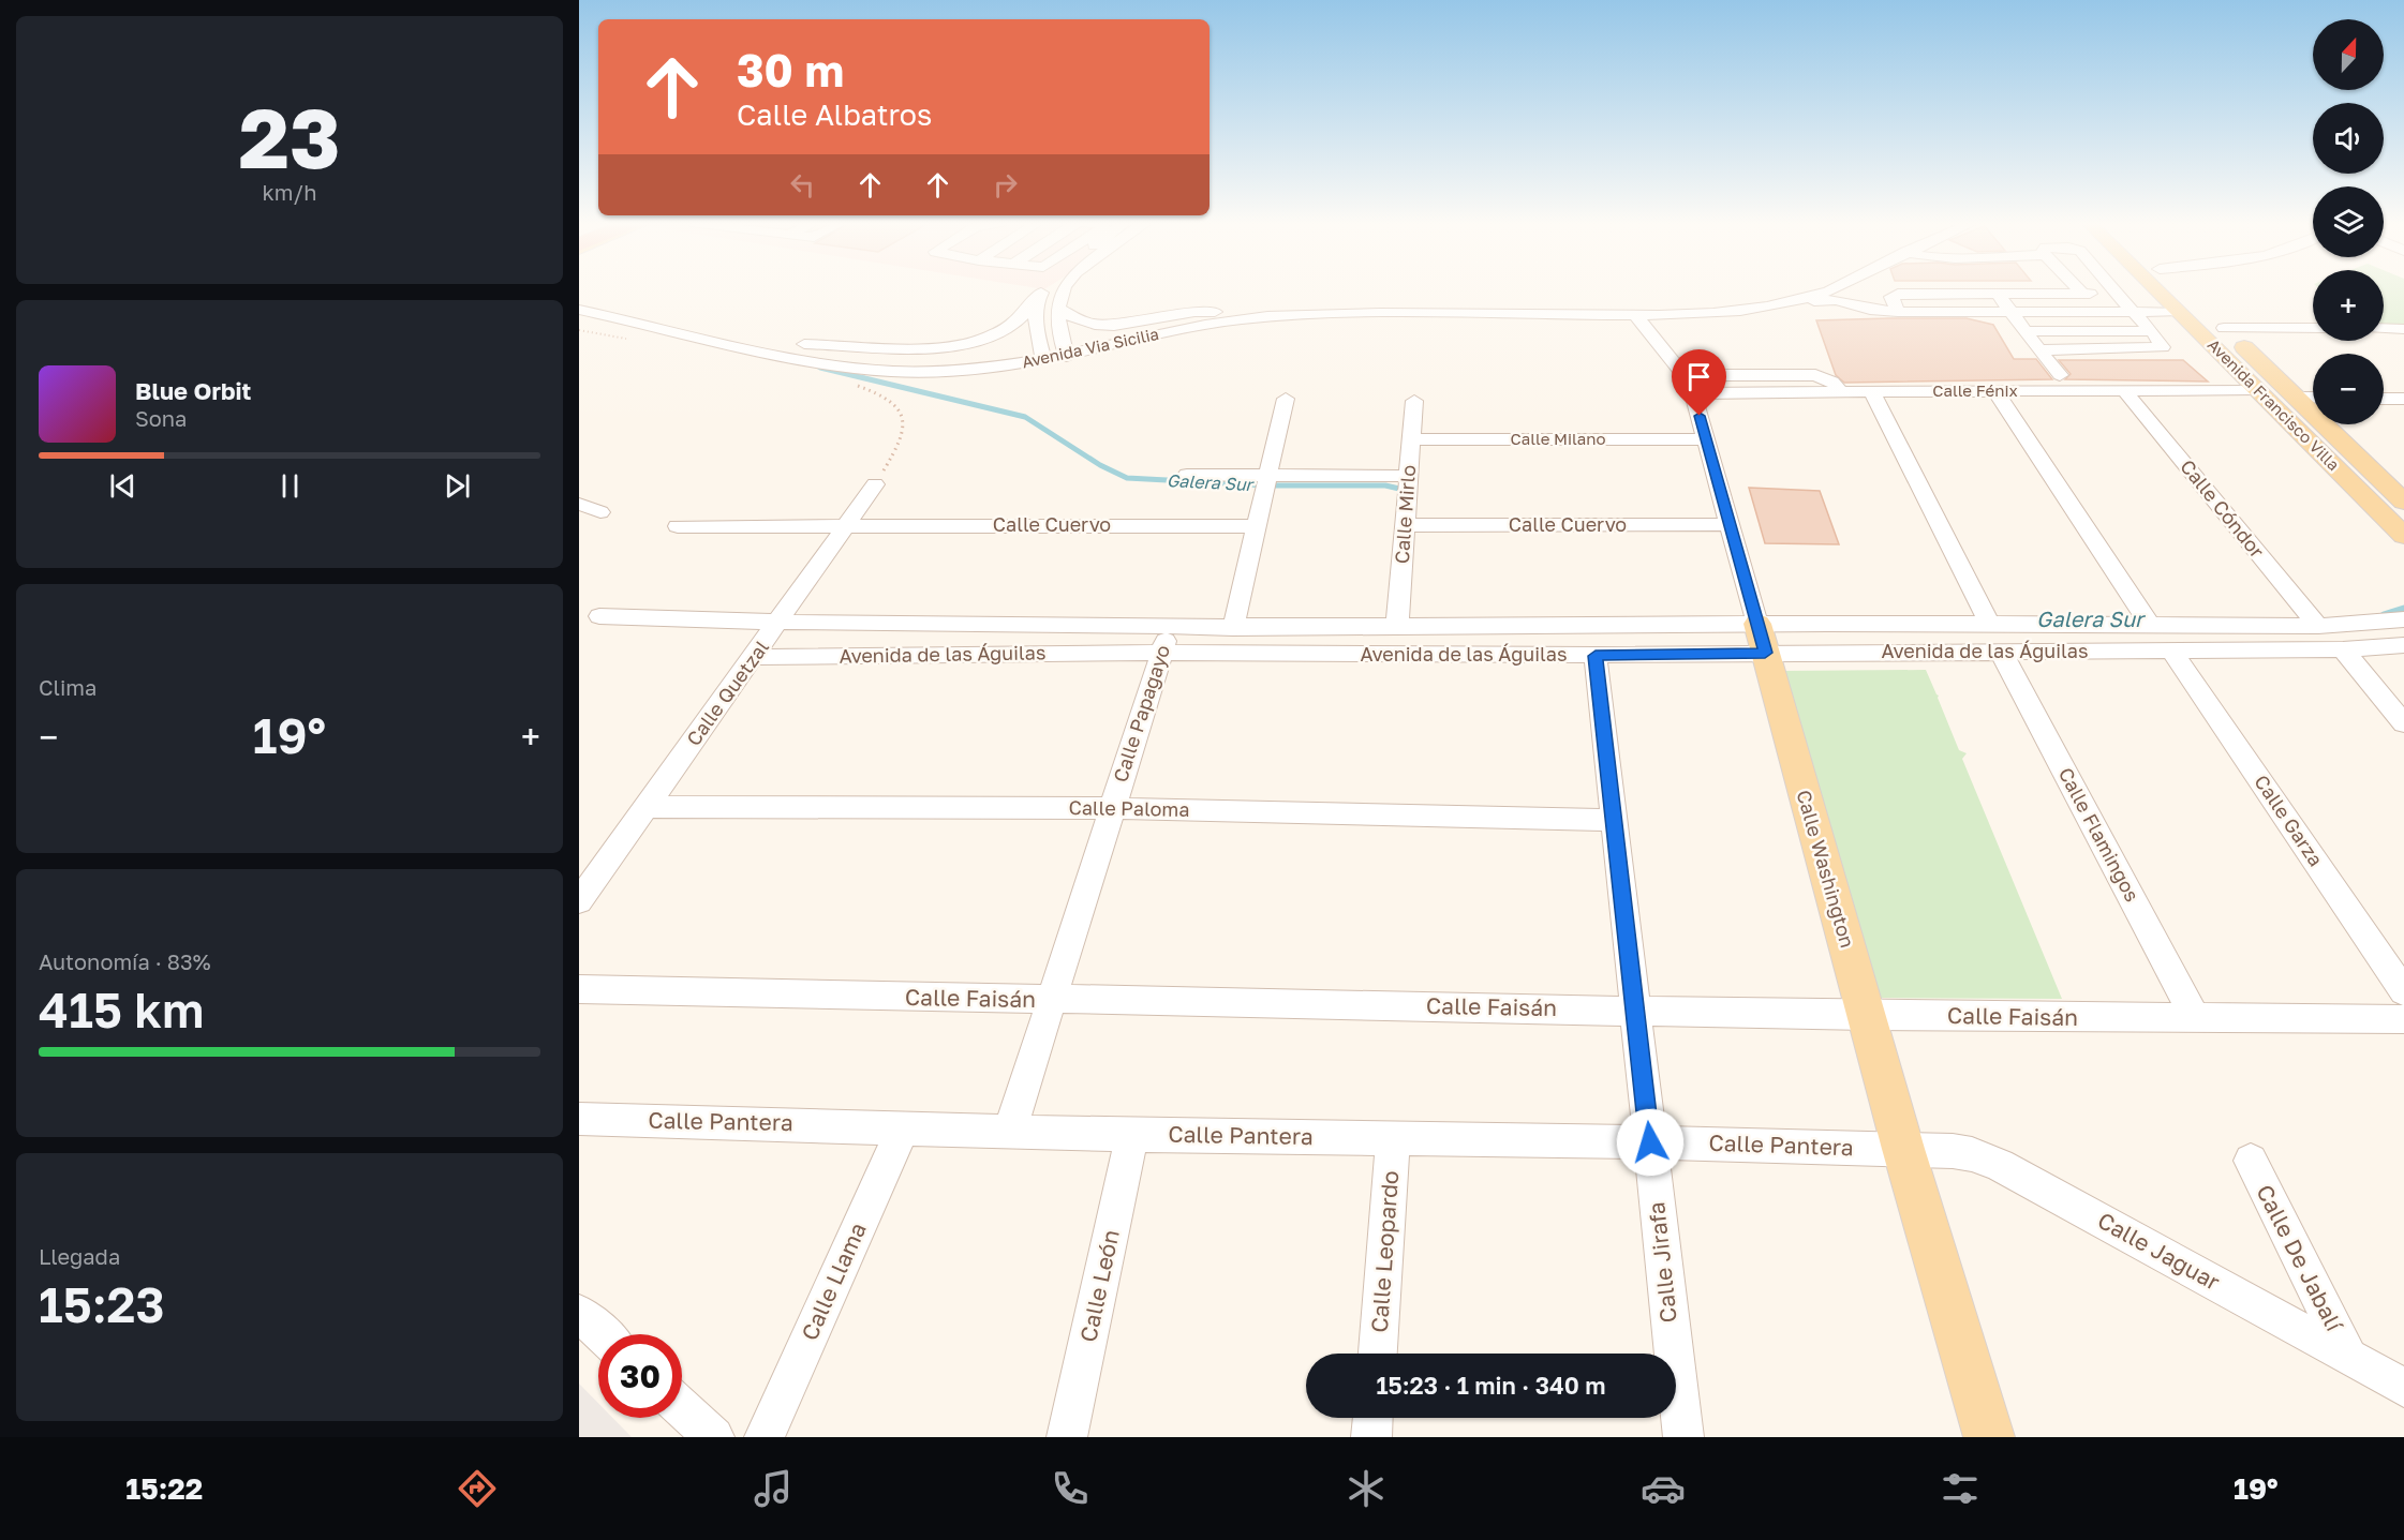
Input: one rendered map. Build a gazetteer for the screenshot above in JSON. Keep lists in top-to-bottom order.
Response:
{
  "streets": {
    "main road": ["Avenida Francisco Villa", "Calle Washington"],
    "street": [
      "Avenida Via Sicilia",
      "Calle Fénix",
      "Calle Milano",
      "Calle Cóndor",
      "Calle Mirlo",
      "Calle Cuervo",
      "Avenida de las Águilas",
      "Calle Quetzal",
      "Calle Papagayo",
      "Calle Paloma",
      "Calle Garza",
      "Calle Flamingos",
      "Calle Faisán",
      "Calle Pantera",
      "Calle Leopardo",
      "Calle Jaguar",
      "Calle De Jabalí",
      "Calle Jirafa",
      "Calle Llama",
      "Calle León"
    ]
  },
  "crossings": [
    ["Avenida Via Sicilia", "Calle Washington"],
    ["Calle Fénix", "Avenida Francisco Villa"],
    ["Calle Fénix", "Calle Cóndor"],
    ["Calle Fénix", "Calle Washington"],
    ["Calle Milano", "Calle Mirlo"],
    ["Calle Milano", "Calle Washington"],
    ["Calle Cóndor", "Avenida de las Águilas"],
    ["Calle Mirlo", "Calle Cuervo"],
    ["Calle Mirlo", "Avenida de las Águilas"],
    ["Calle Cuervo", "Calle Quetzal"],
    ["Calle Cuervo", "Calle Washington"],
    ["Avenida de las Águilas", "Calle Quetzal"],
    ["Avenida de las Águilas", "Calle Papagayo"],
    ["Avenida de las Águilas", "Calle Garza"],
    ["Avenida de las Águilas", "Calle Flamingos"],
    ["Avenida de las Águilas", "Calle Washington"],
    ["Avenida de las Águilas", "Calle Jirafa"],
    ["Calle Quetzal", "Calle Paloma"],
    ["Calle Papagayo", "Calle Paloma"],
    ["Calle Papagayo", "Calle Faisán"],
    ["Calle Papagayo", "Calle Pantera"],
    ["Calle Paloma", "Calle Jirafa"],
    ["Calle Flamingos", "Calle Faisán"],
    ["Calle Washington", "Calle Faisán"],
    ["Calle Washington", "Calle Pantera"],
    ["Calle Washington", "Calle Jaguar"],
    ["Calle Faisán", "Calle Jirafa"],
    ["Calle Pantera", "Calle Leopardo"],
    ["Calle Pantera", "Calle Jaguar"],
    ["Calle Pantera", "Calle Jirafa"],
    ["Calle Pantera", "Calle Llama"],
    ["Calle Pantera", "Calle León"],
    ["Calle Jaguar", "Calle De Jabalí"]
  ],
  "water": ["Galera Sur"],
  "north": "top",
  "page": {
    "tile": [
      ["23", "km/h"],
      "Clima",
      ["Autonomía · 83%", "415 km"],
      ["Llegada", "15:23"]
    ],
    "map_buttons": ["+", "−"],
    "turn": ["30 m", "Calle Albatros"],
    "song": ["Blue Orbit", "Sona"],
    "heat": ["−", "19°", "+"],
    "limit": "30",
    "trip": "15:23 · 1 min · 340 m",
    "tabs": ["15:22", "19°"]
  }
}
